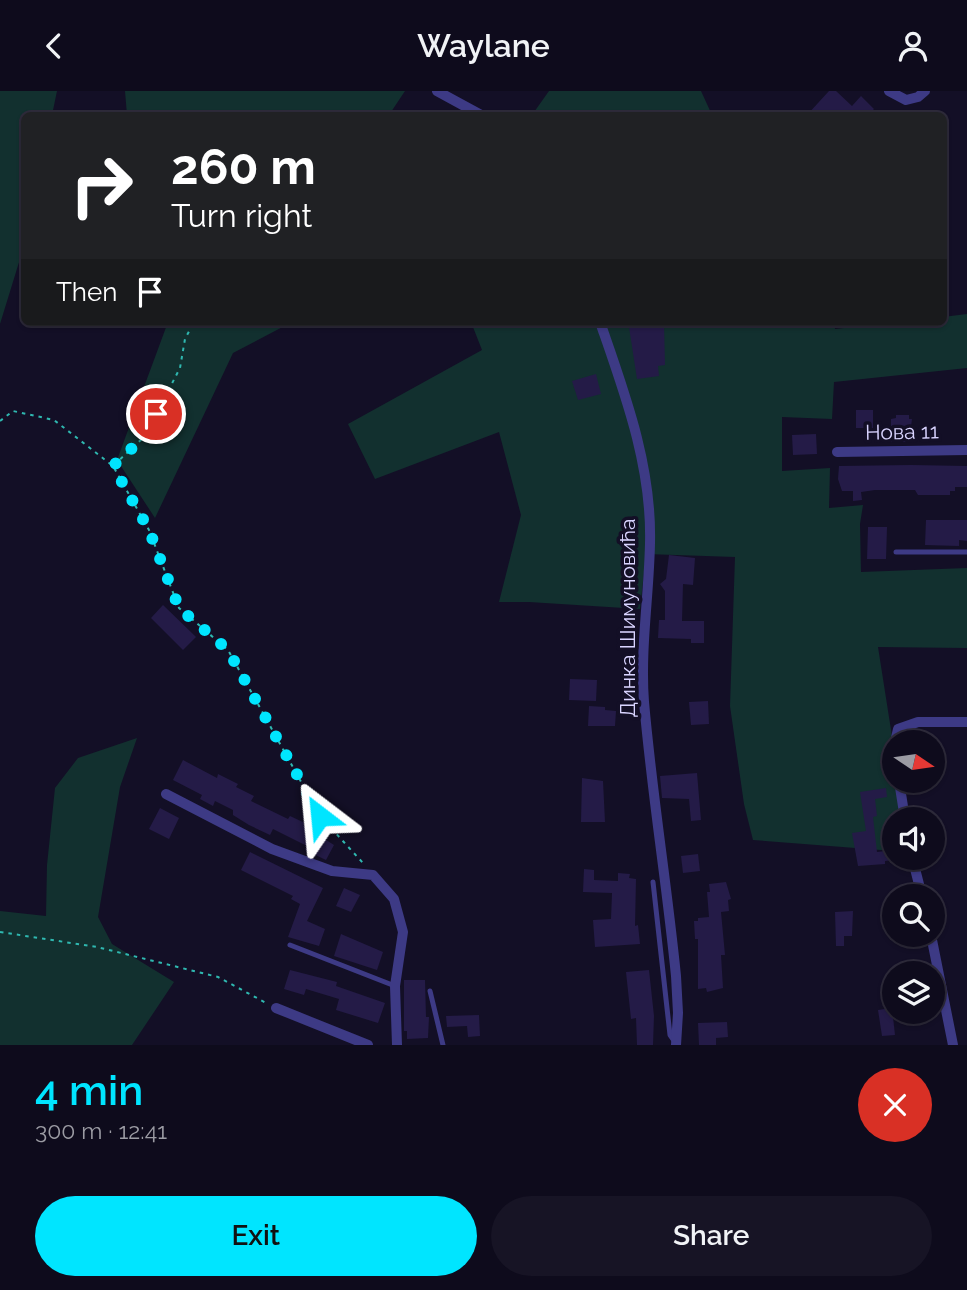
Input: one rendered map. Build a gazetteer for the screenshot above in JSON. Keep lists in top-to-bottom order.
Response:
{
  "streets": {
    "street": ["Нова 11", "Динка Шимуновића"]
  },
  "north": "right",
  "page": {
    "header": "Waylane",
    "turn": ["260 m", "Turn right"],
    "then": "Then",
    "heading": ["4 min", "300 m · 12:41"],
    "buttons": ["Exit", "Share"]
  }
}
